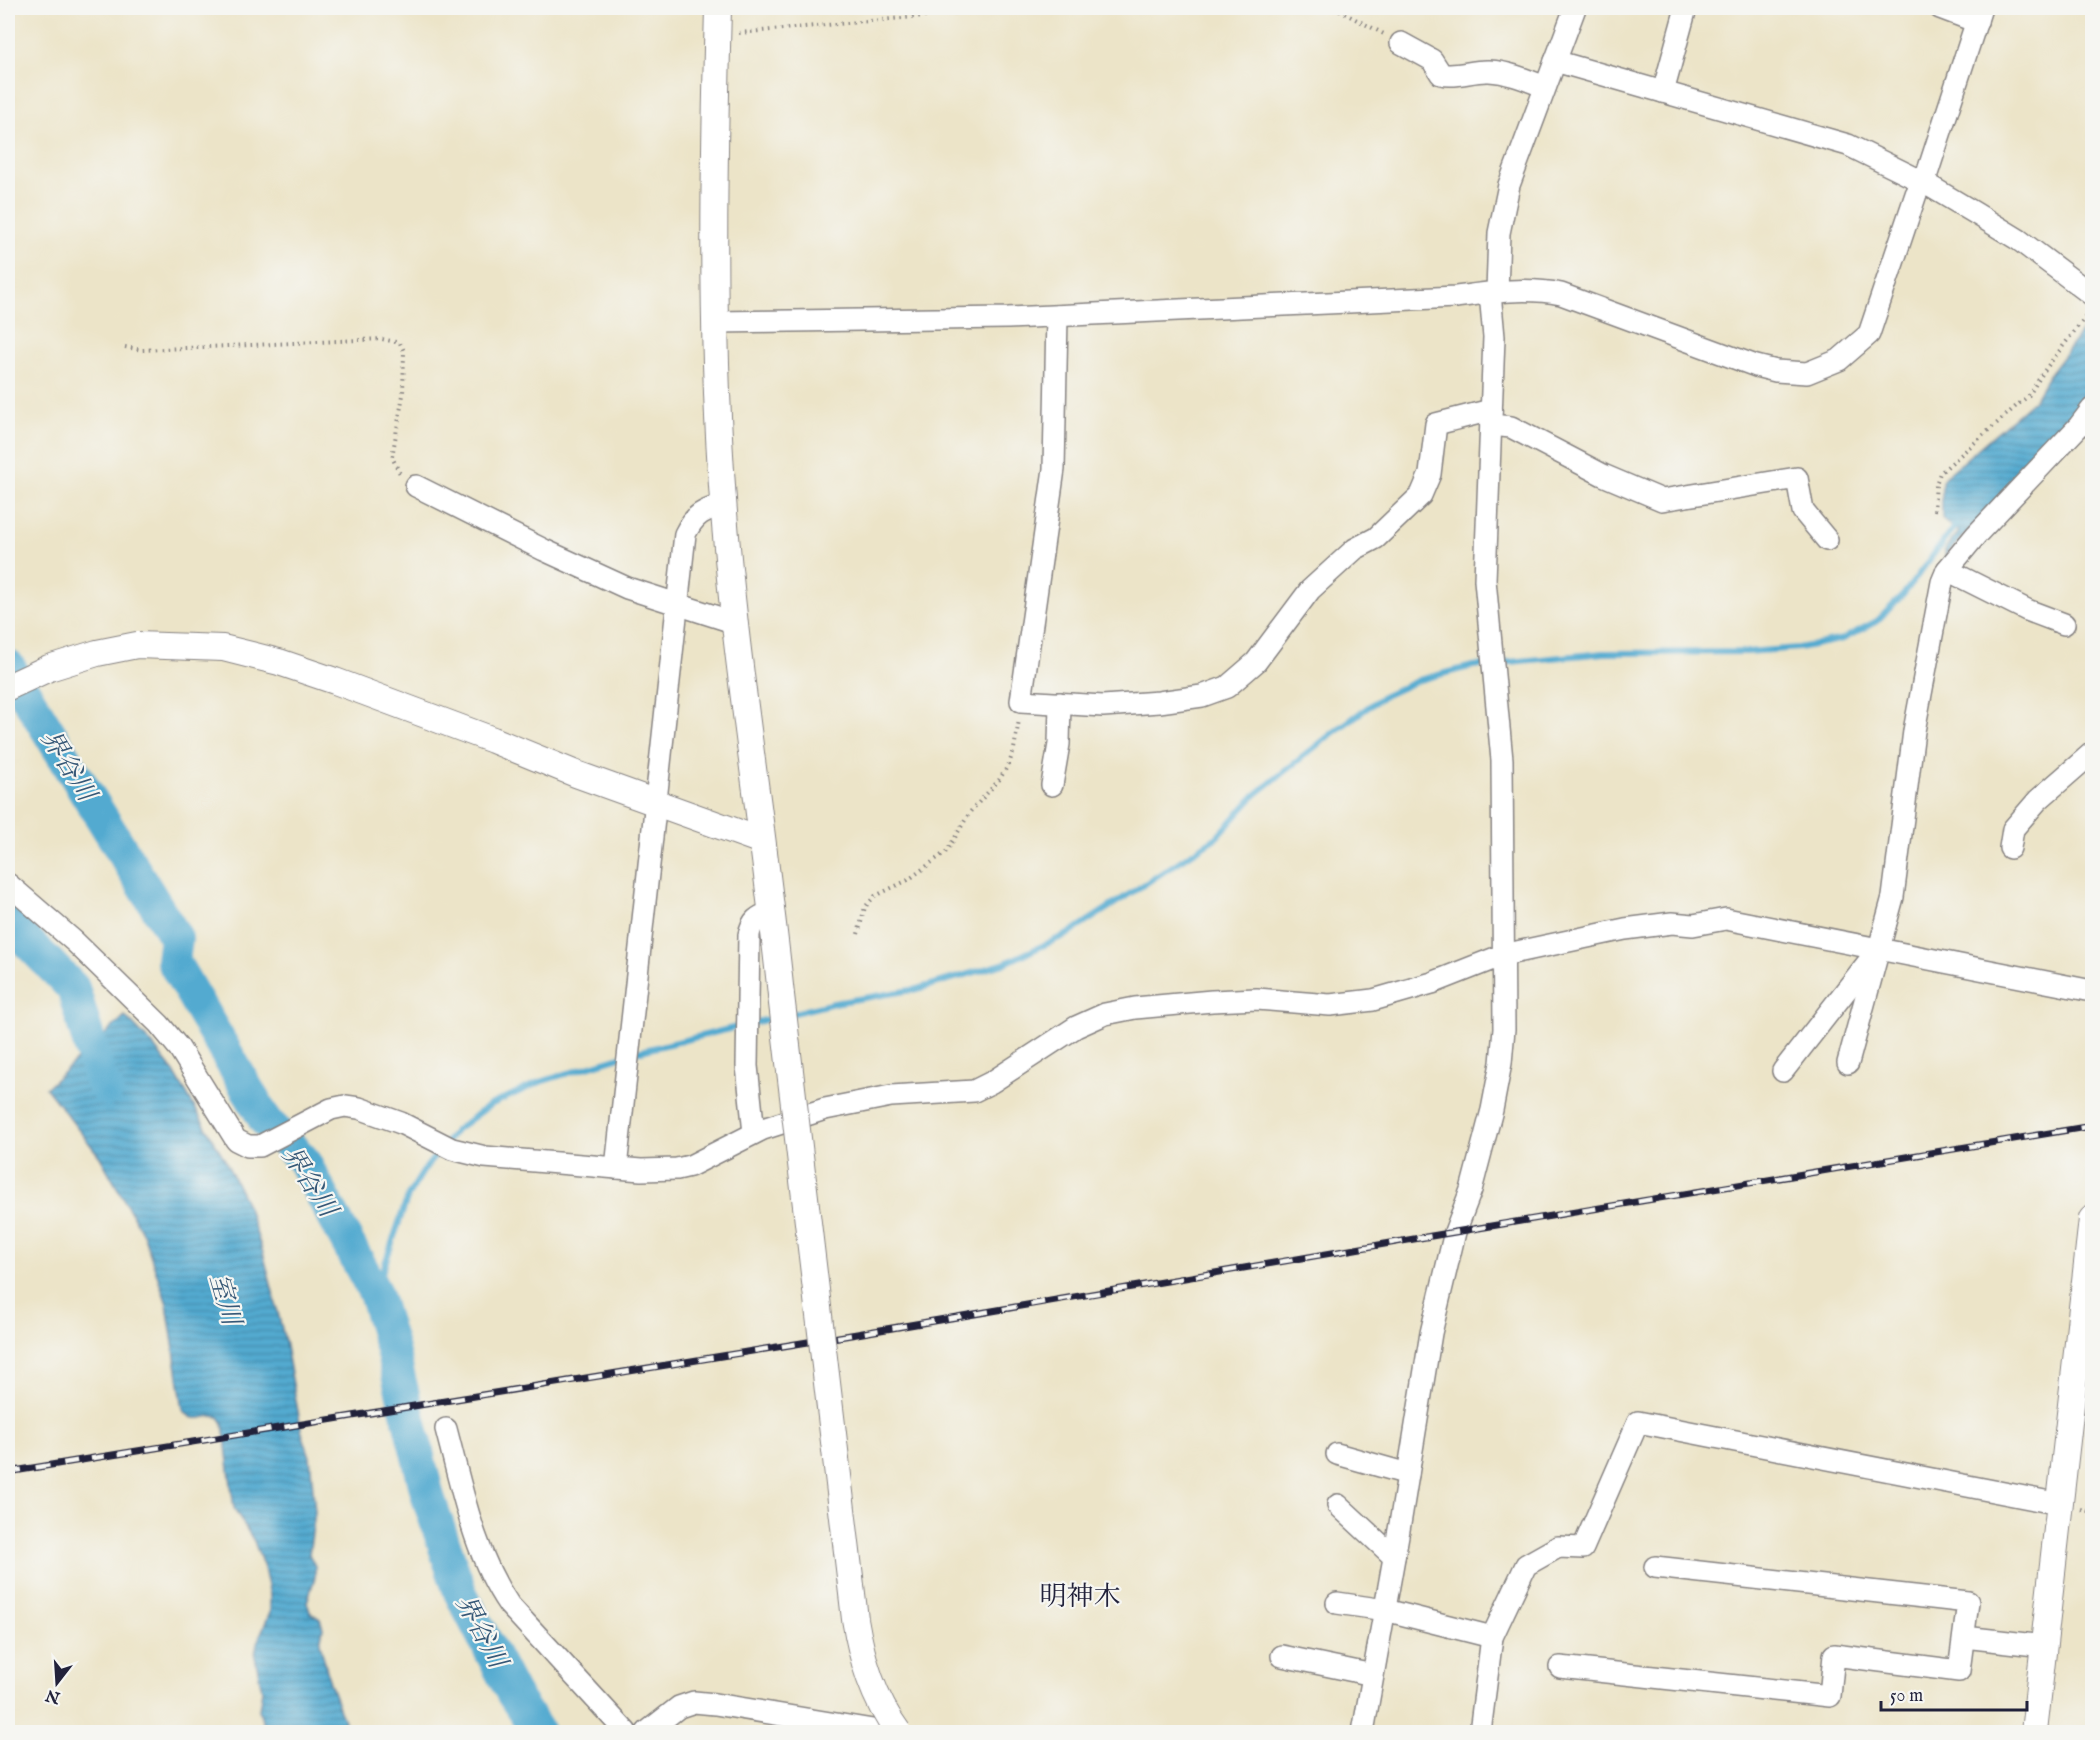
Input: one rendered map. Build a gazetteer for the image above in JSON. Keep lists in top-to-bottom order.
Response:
{
  "districts": ["明神木"],
  "water": ["界谷川", "室川"],
  "scale_bar": "50 m",
  "north": "bottom"
}
